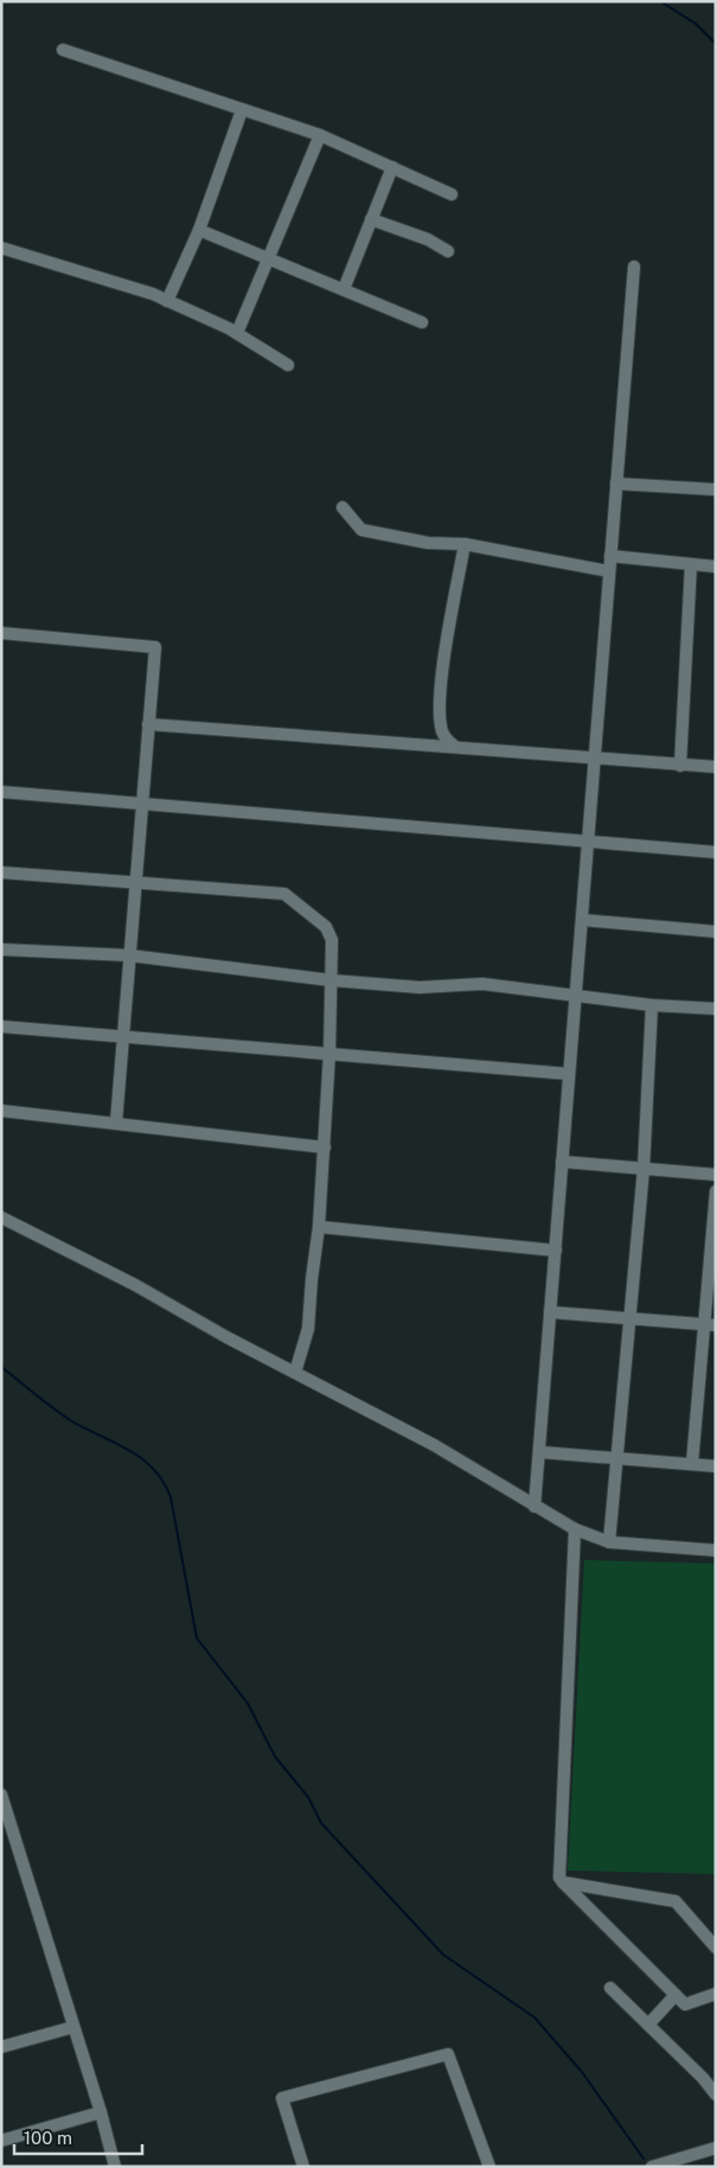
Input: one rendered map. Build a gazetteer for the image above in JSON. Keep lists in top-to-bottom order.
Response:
{
  "scale_bar": "100 m"
}
